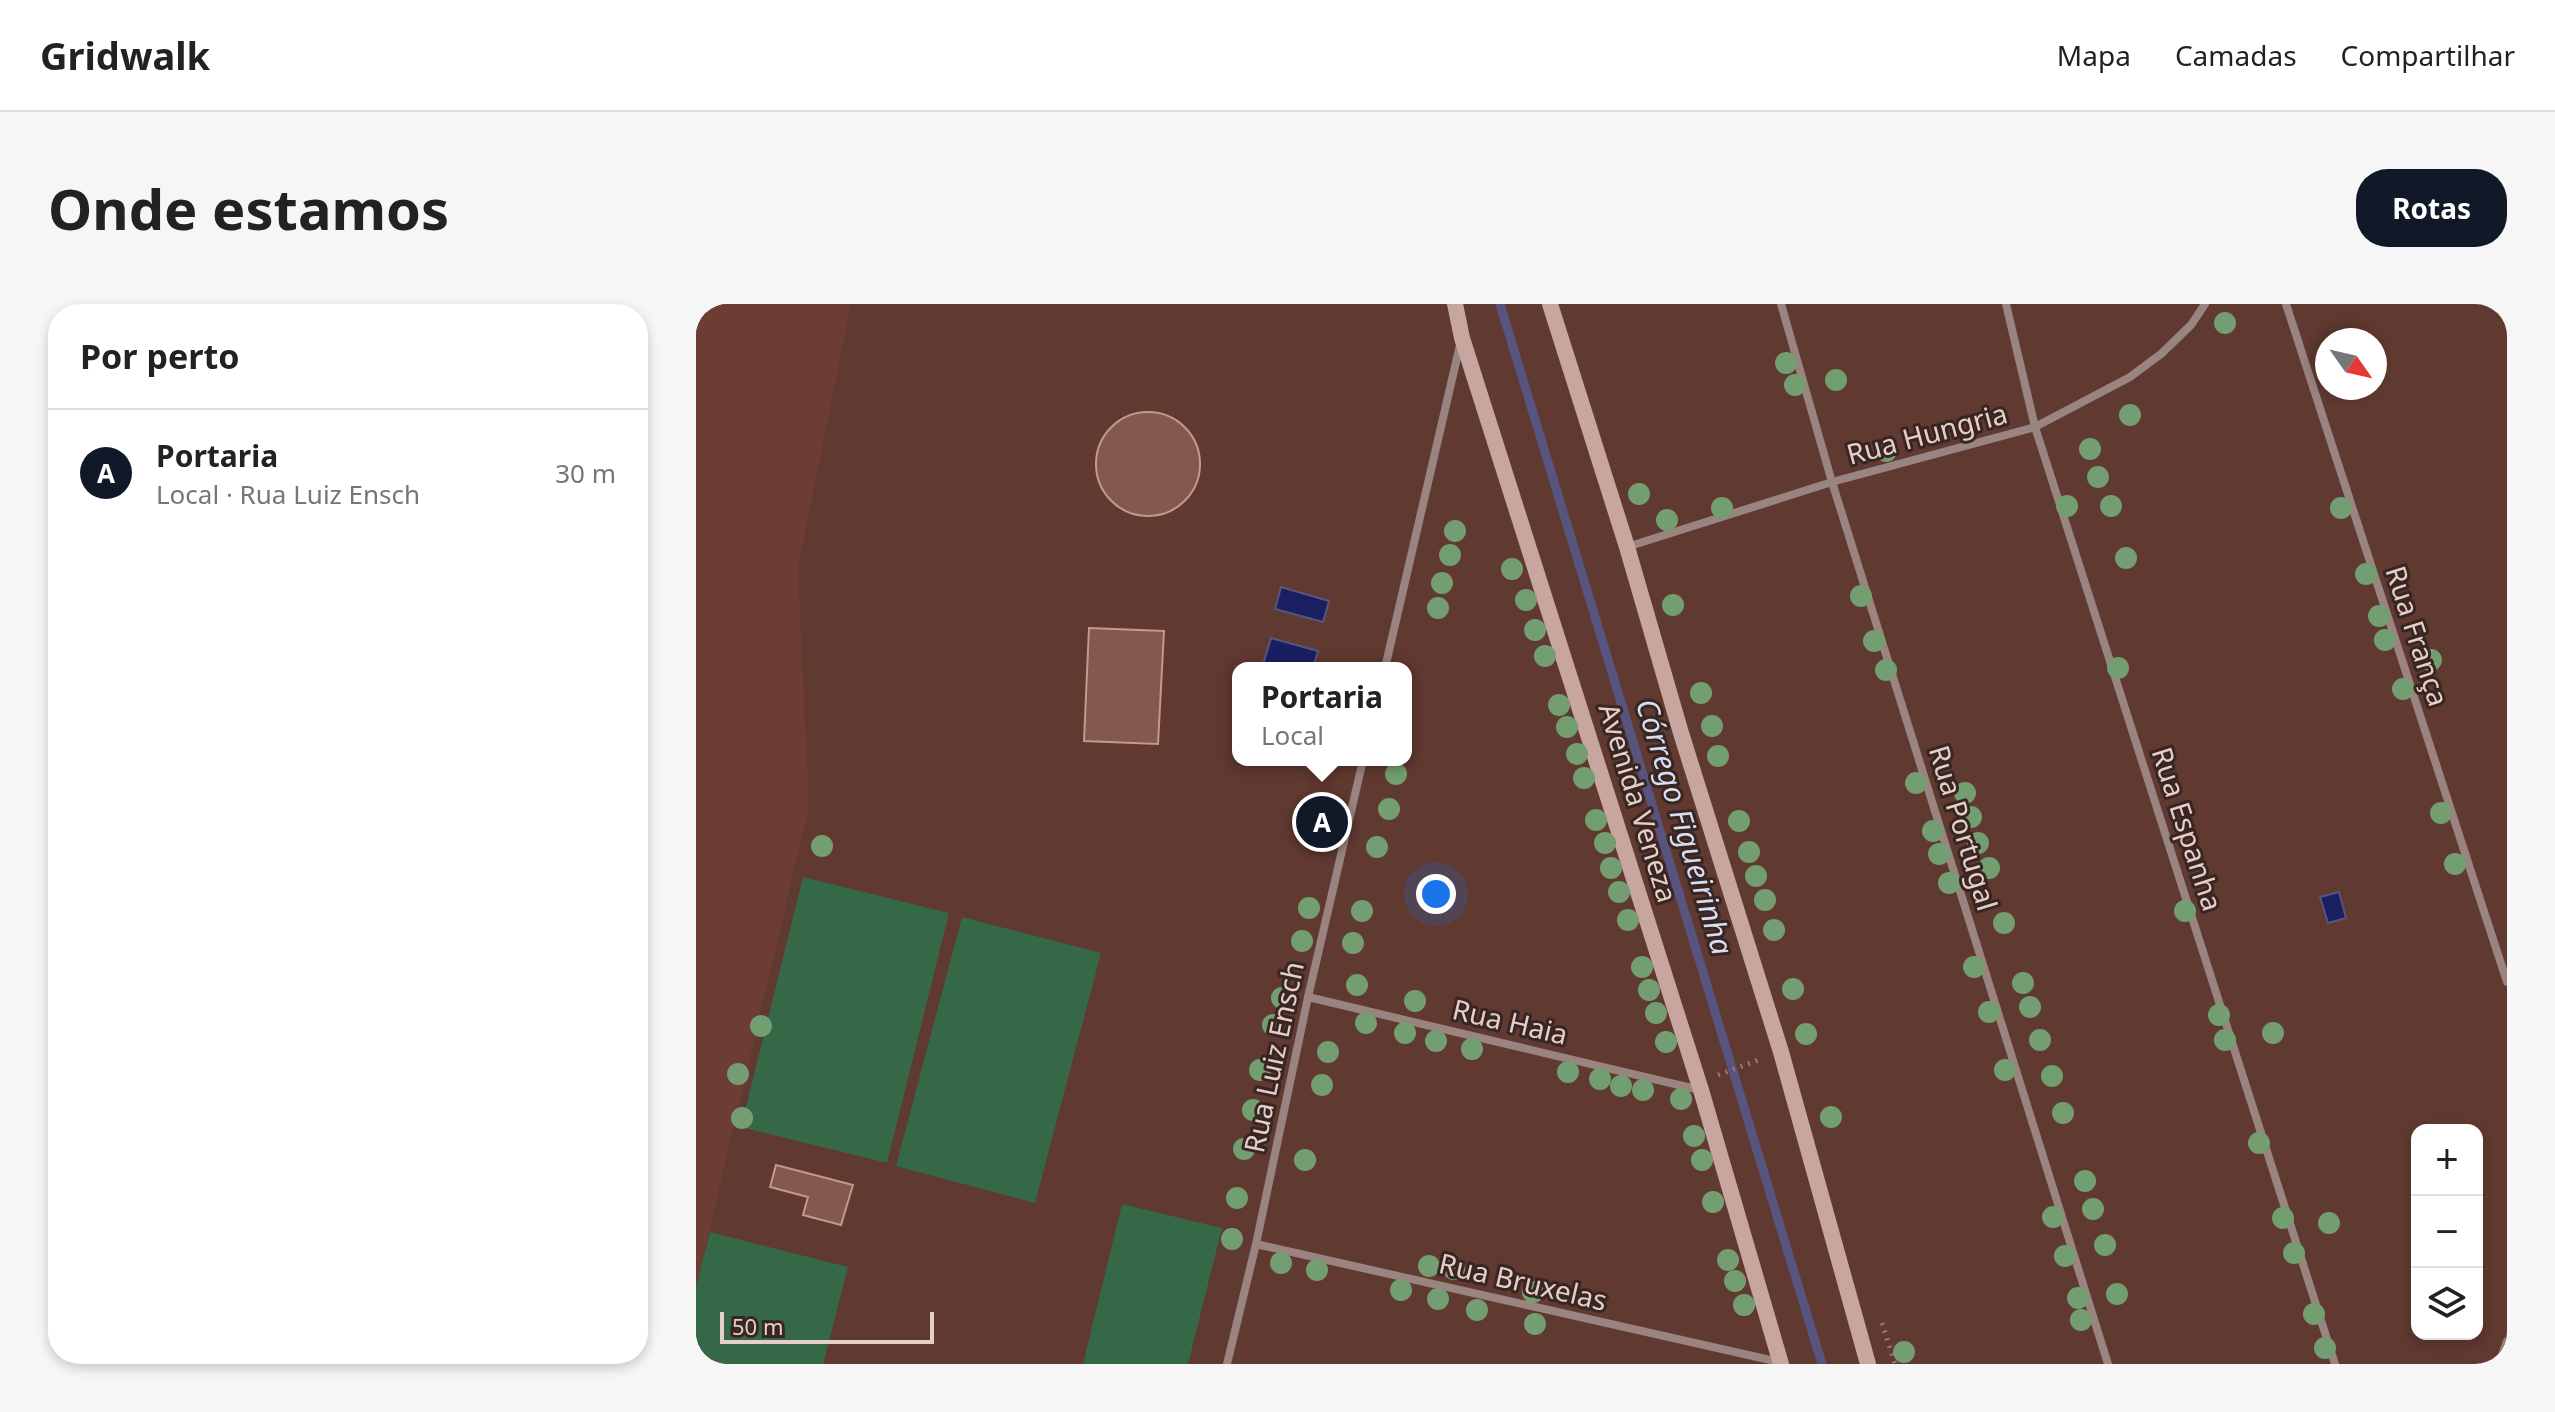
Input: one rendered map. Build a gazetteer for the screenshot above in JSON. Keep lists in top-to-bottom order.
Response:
{
  "streets": {
    "main road": ["Avenida Veneza"],
    "street": [
      "Rua Hungria",
      "Rua França",
      "Rua Portugal",
      "Rua Espanha",
      "Rua Haia",
      "Rua Luiz Ensch",
      "Rua Bruxelas"
    ]
  },
  "crossings": [
    ["Rua Hungria", "Rua Portugal"],
    ["Rua Hungria", "Rua Espanha"],
    ["Avenida Veneza", "Rua Haia"],
    ["Avenida Veneza", "Rua Bruxelas"],
    ["Rua Haia", "Rua Luiz Ensch"],
    ["Rua Luiz Ensch", "Rua Bruxelas"]
  ],
  "water": ["Córrego Figueirinha"],
  "scale_bar": "50 m",
  "north": "bottom right",
  "page": {
    "header": "Gridwalk",
    "nav": ["Mapa", "Camadas", "Compartilhar"],
    "buttons": "Rotas",
    "title": "Onde estamos",
    "heading": "Por perto",
    "list": [
      {
        "mark": "A",
        "name": "Portaria",
        "note": "Local · Rua Luiz Ensch",
        "value": "30 m"
      }
    ],
    "popup": ["Portaria", "Local"],
    "pins": "A",
    "map_buttons": ["+", "−"],
    "scale": "50 m"
  }
}
